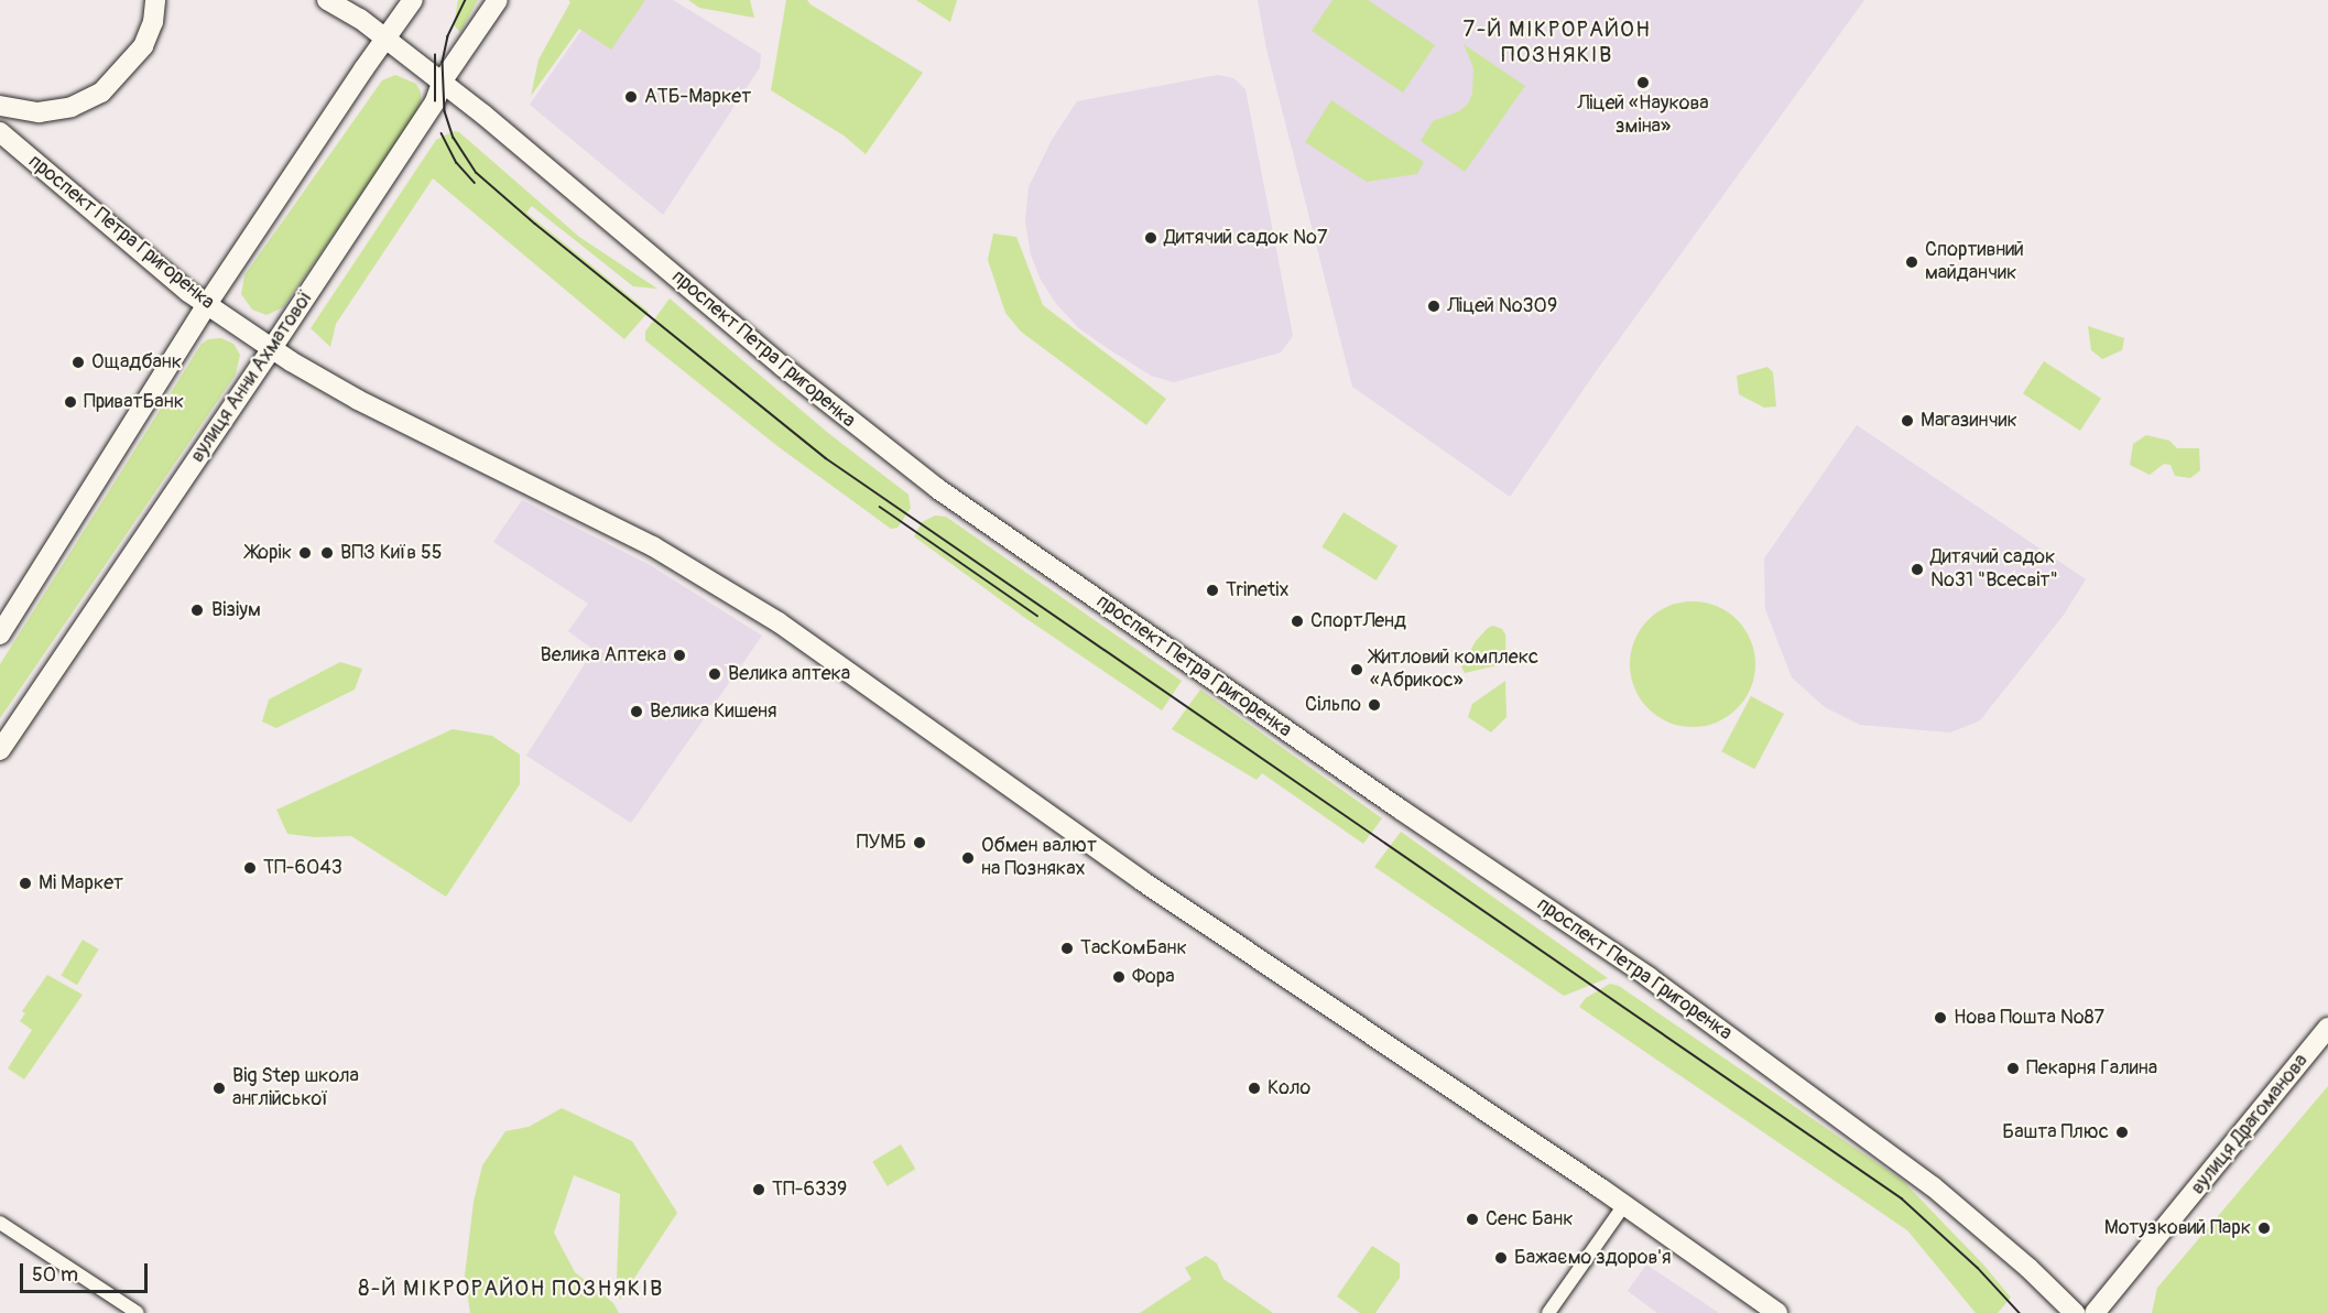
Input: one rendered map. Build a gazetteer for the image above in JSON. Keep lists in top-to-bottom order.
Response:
{
  "streets": {
    "main road": ["проспект Петра Григоренка", "вулиця Анни Ахматової", "вулиця Драгоманова"]
  },
  "crossings": [
    ["проспект Петра Григоренка", "вулиця Анни Ахматової"]
  ],
  "districts": ["7-Й МІКРОРАЙОН ПОЗНЯКІВ", "8-Й МІКРОРАЙОН ПОЗНЯКІВ"],
  "places": [
    "Ліцей «Наукова зміна»",
    "АТБ-Маркет",
    "Дитячий садок №7",
    "Спортивний майданчик",
    "Ліцей №309",
    "Ощадбанк",
    "ПриватБанк",
    "Магазинчик",
    "Жорік",
    "ВПЗ Київ 55",
    "Дитячий садок №31 \"Всесвіт\"",
    "Trinetix",
    "Візіум",
    "СпортЛенд",
    "Велика Аптека",
    "Житловий комплекс «Абрикос»",
    "Велика аптека",
    "Сільпо",
    "Велика Кишеня",
    "ПУМБ",
    "Обмен валют на Позняках",
    "ТП-6043",
    "Мі Маркет",
    "ТасКомБанк",
    "Фора",
    "Нова Пошта №87",
    "Пекарня Галина",
    "Big Step школа англiйськоï",
    "Коло",
    "Башта Плюс",
    "ТП-6339",
    "Сенс Банк",
    "Мотузковий Парк",
    "Бажаємо здоров'я"
  ],
  "scale_bar": "50 m"
}
